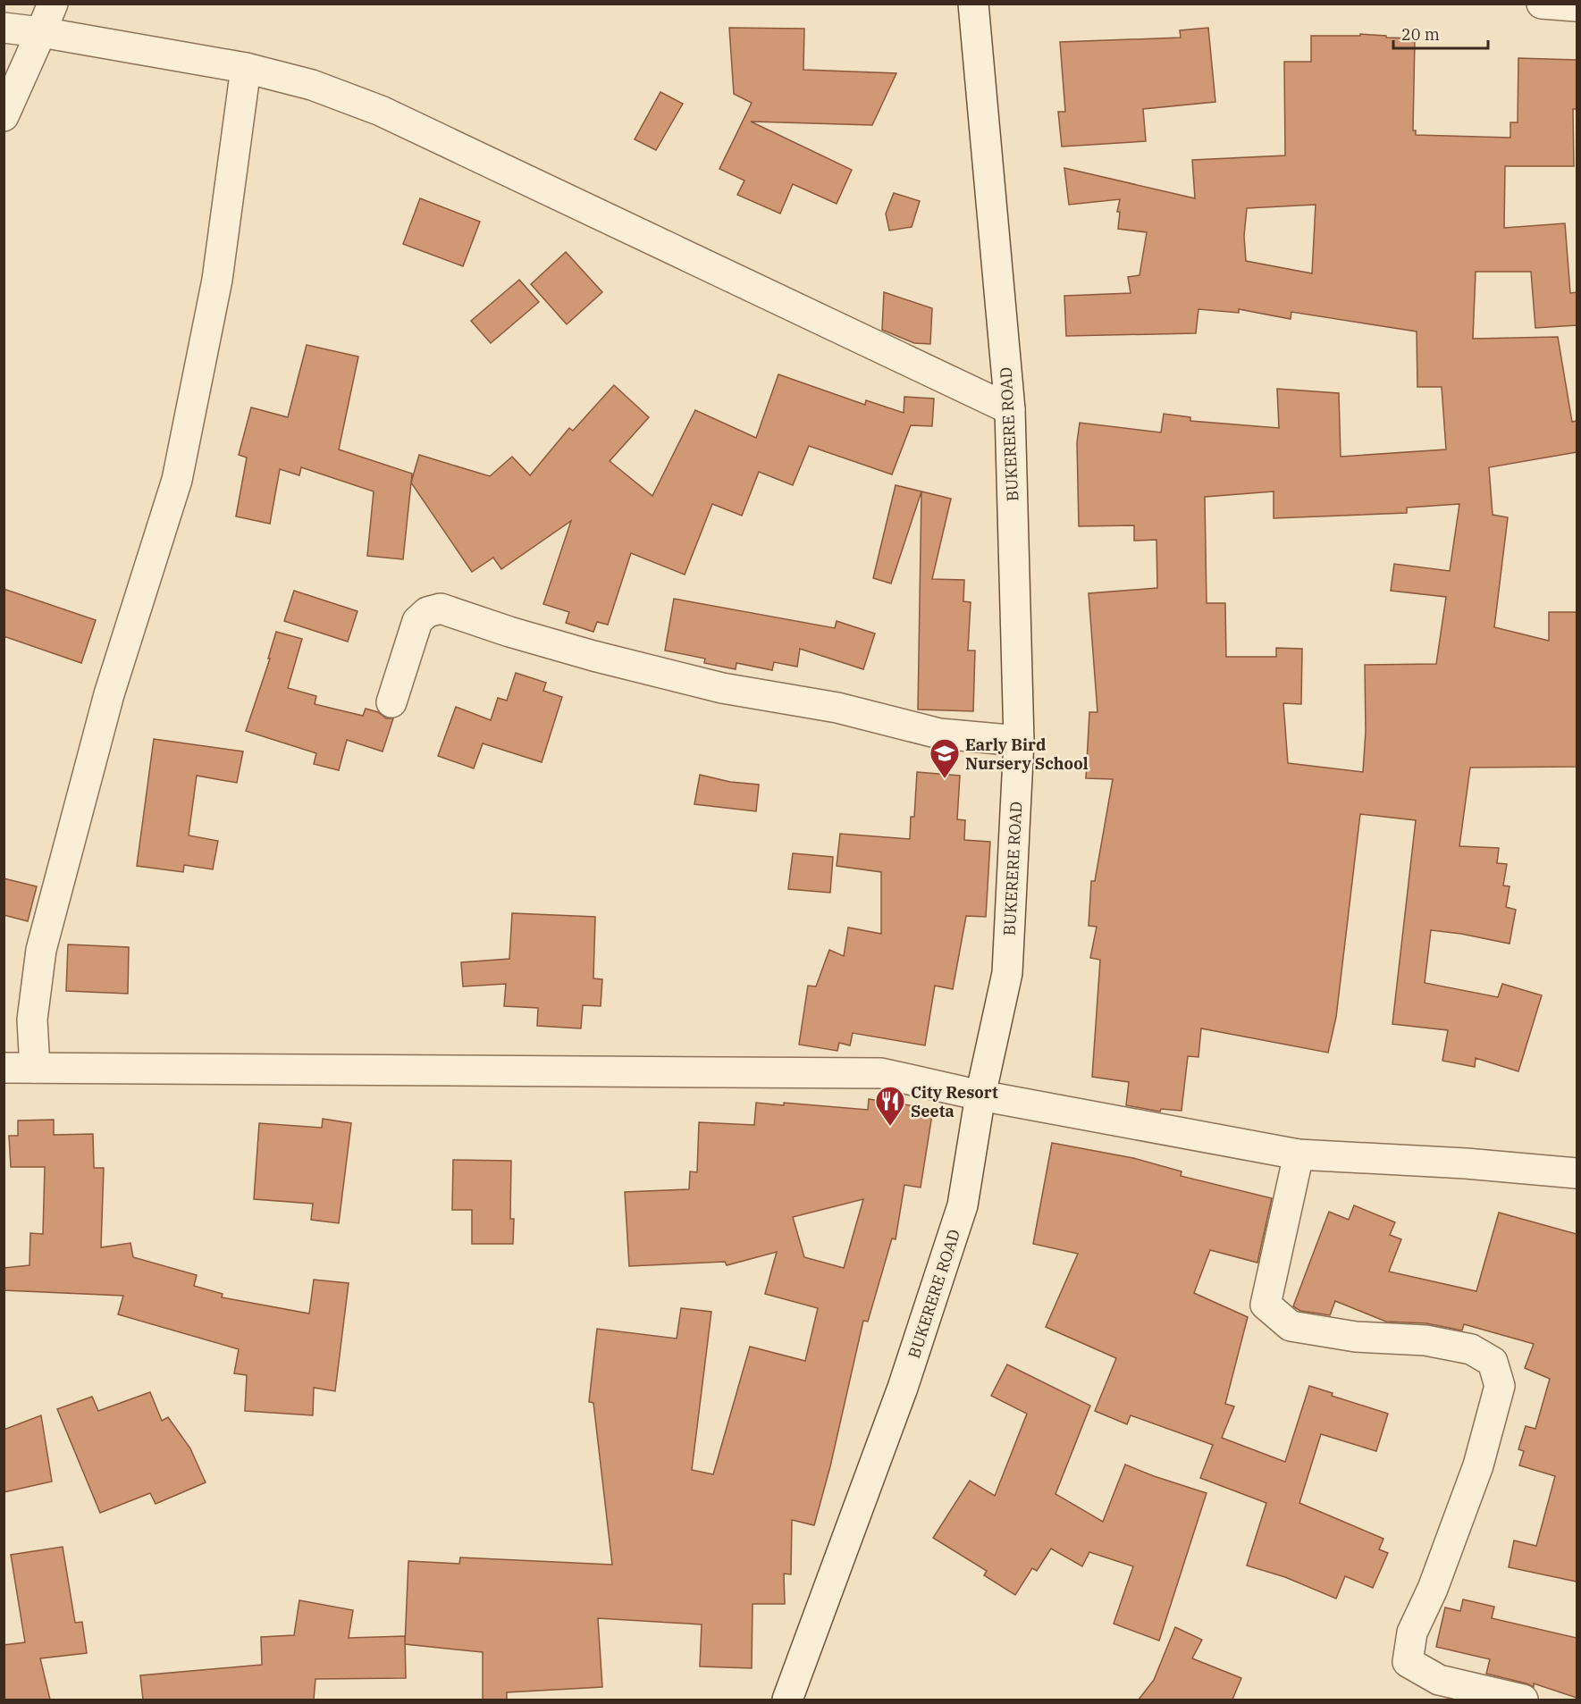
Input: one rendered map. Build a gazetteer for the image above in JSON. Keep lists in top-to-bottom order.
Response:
{
  "streets": {
    "street": ["BUKERERE ROAD"]
  },
  "places": {
    "school or university": ["Early Bird Nursery School"],
    "restaurant": ["City Resort Seeta"]
  },
  "scale_bar": "20 m"
}
